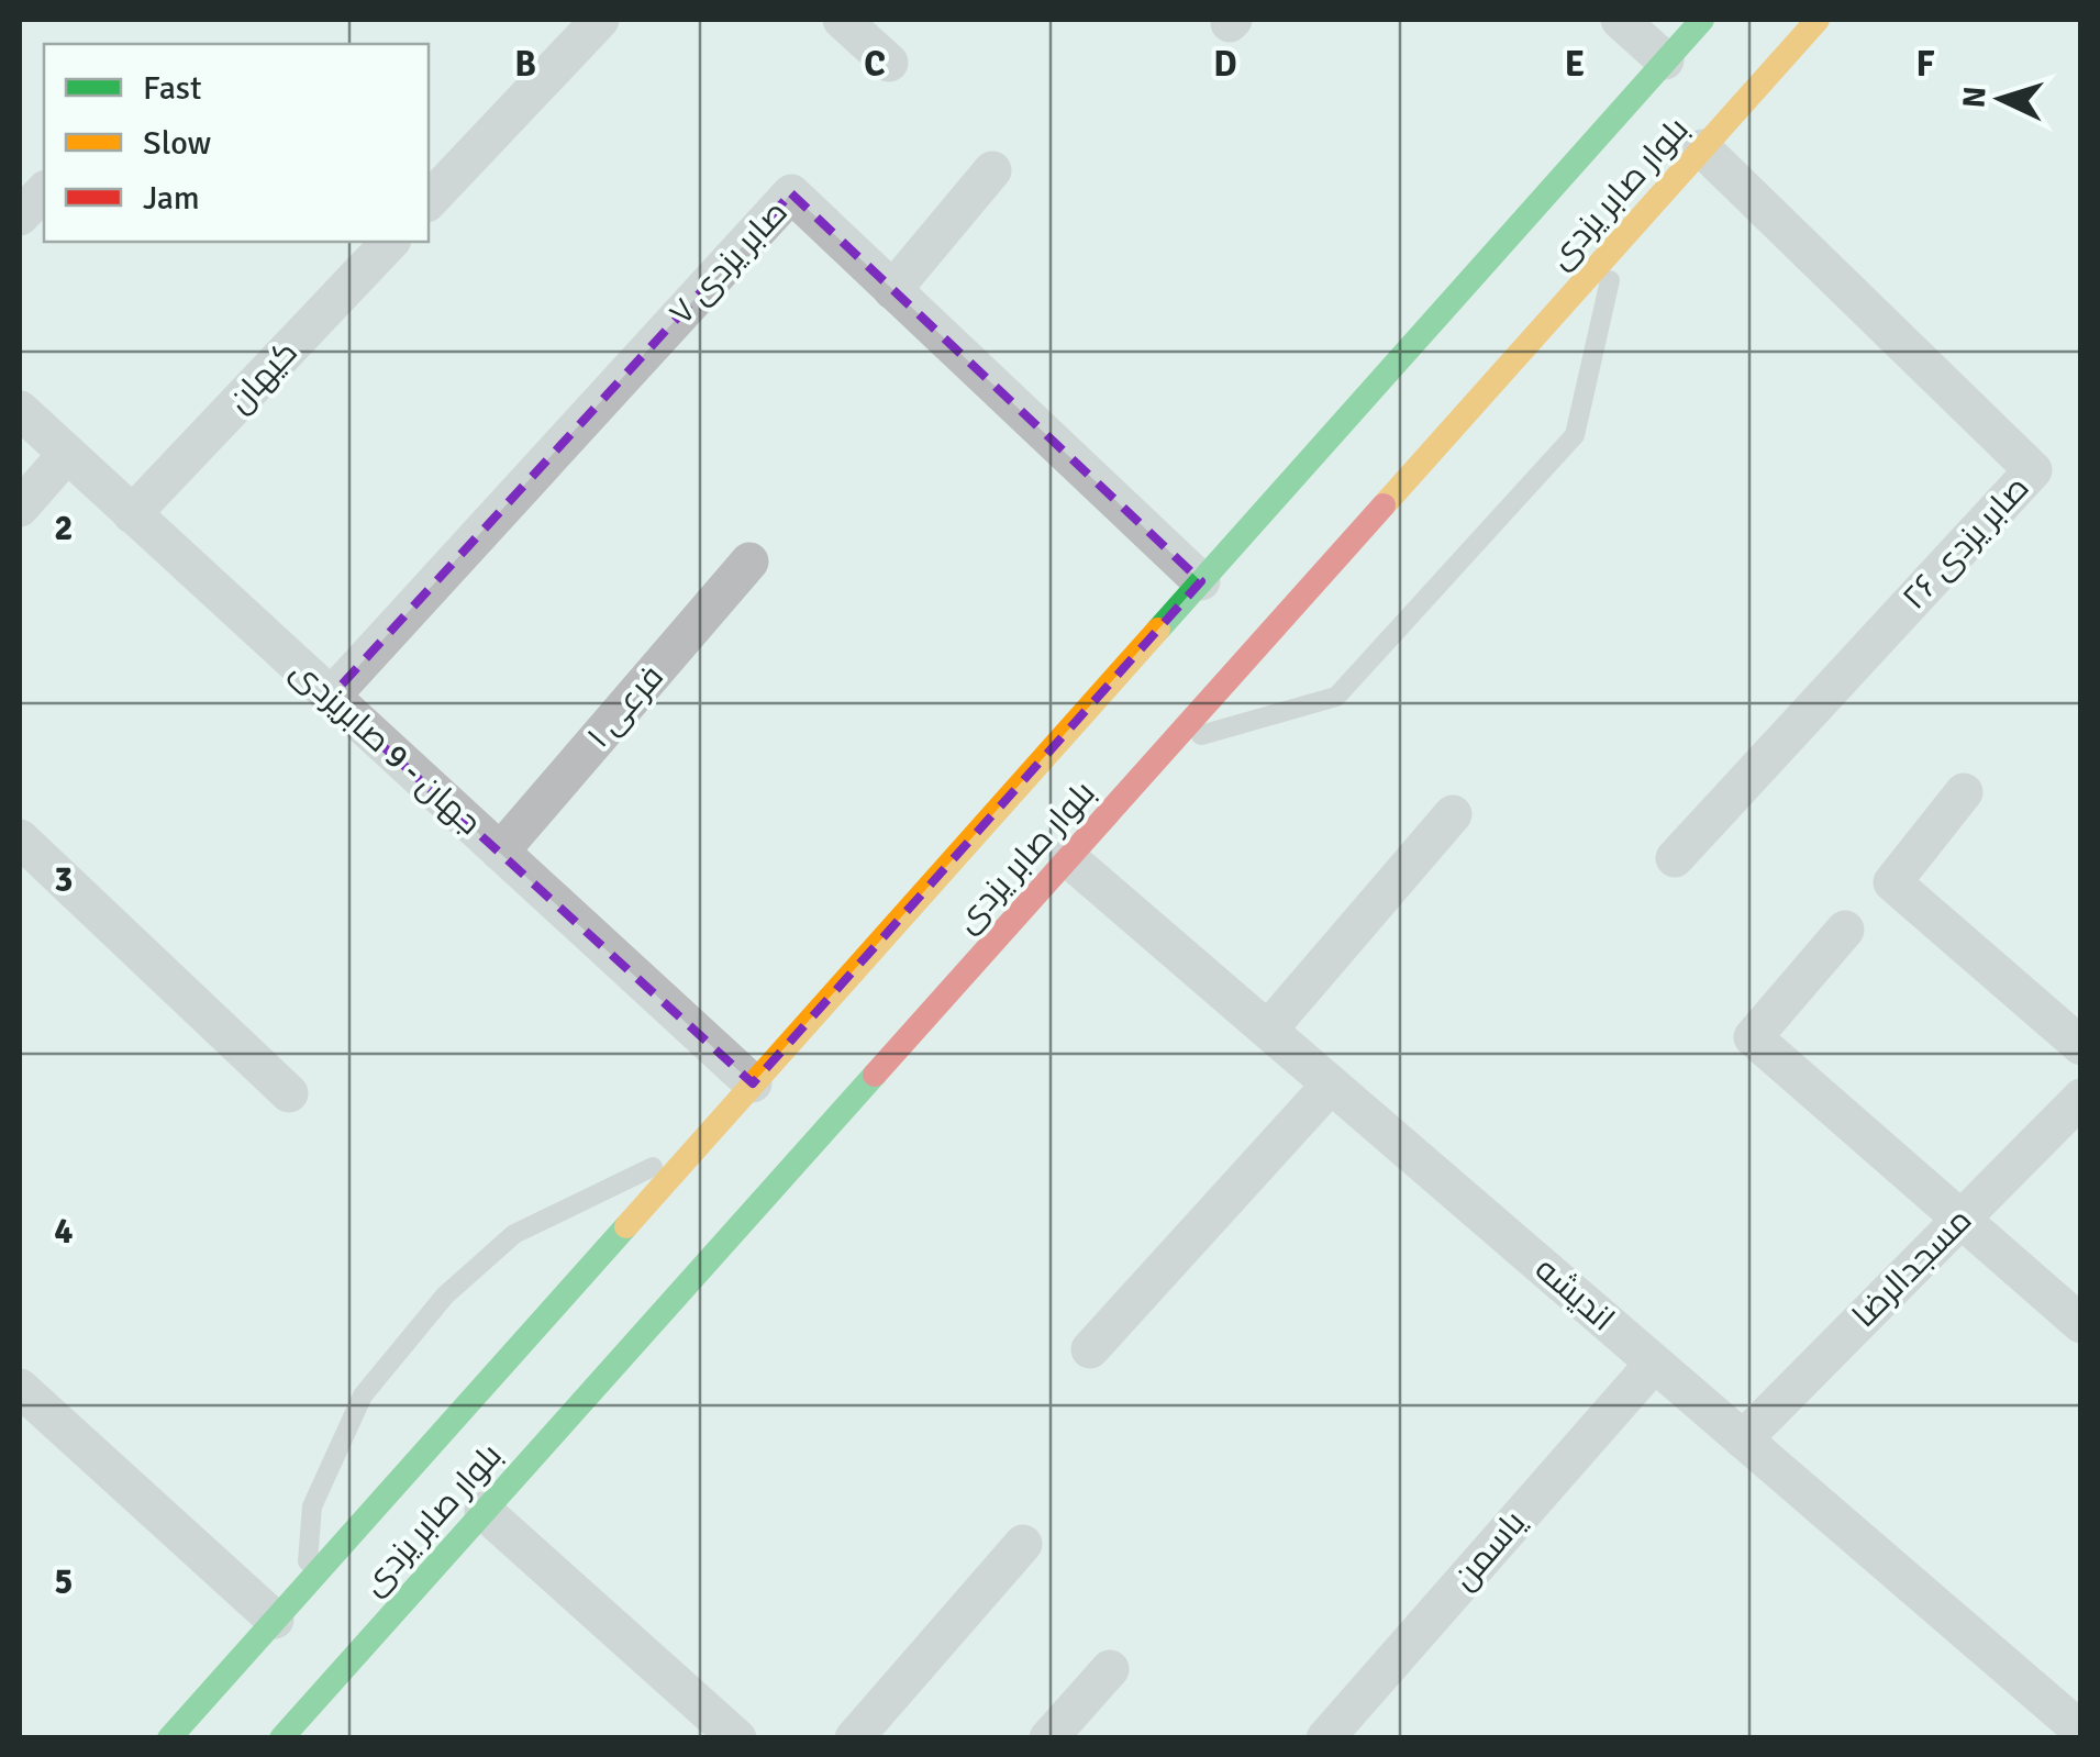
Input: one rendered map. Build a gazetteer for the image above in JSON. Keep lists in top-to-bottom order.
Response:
{
  "streets": {
    "main road": ["بلوار صابر یزدی"],
    "street": [
      "صابر یزدی ۷",
      "کیهان",
      "صابر یزدی ۲۶",
      "فرعی ۱",
      "جهان - 9 صابریزدی",
      "مسجدالرضا",
      "اندیشه",
      "یاسمن"
    ]
  },
  "crossings": [
    ["بلوار صابر یزدی", "صابر یزدی ۷"],
    ["بلوار صابر یزدی", "صابر یزدی ۲۶"],
    ["بلوار صابر یزدی", "جهان - 9 صابریزدی"],
    ["بلوار صابر یزدی", "اندیشه"],
    ["صابر یزدی ۷", "جهان - 9 صابریزدی"],
    ["کیهان", "جهان - 9 صابریزدی"],
    ["فرعی ۱", "جهان - 9 صابریزدی"],
    ["مسجدالرضا", "اندیشه"],
    ["اندیشه", "یاسمن"]
  ],
  "legend": ["Fast", "Slow", "Jam"],
  "north": "left",
  "grid": {
    "columns": [
      "B",
      "C",
      "D",
      "E",
      "F"
    ],
    "rows": [
      "2",
      "3",
      "4",
      "5"
    ]
  }
}
